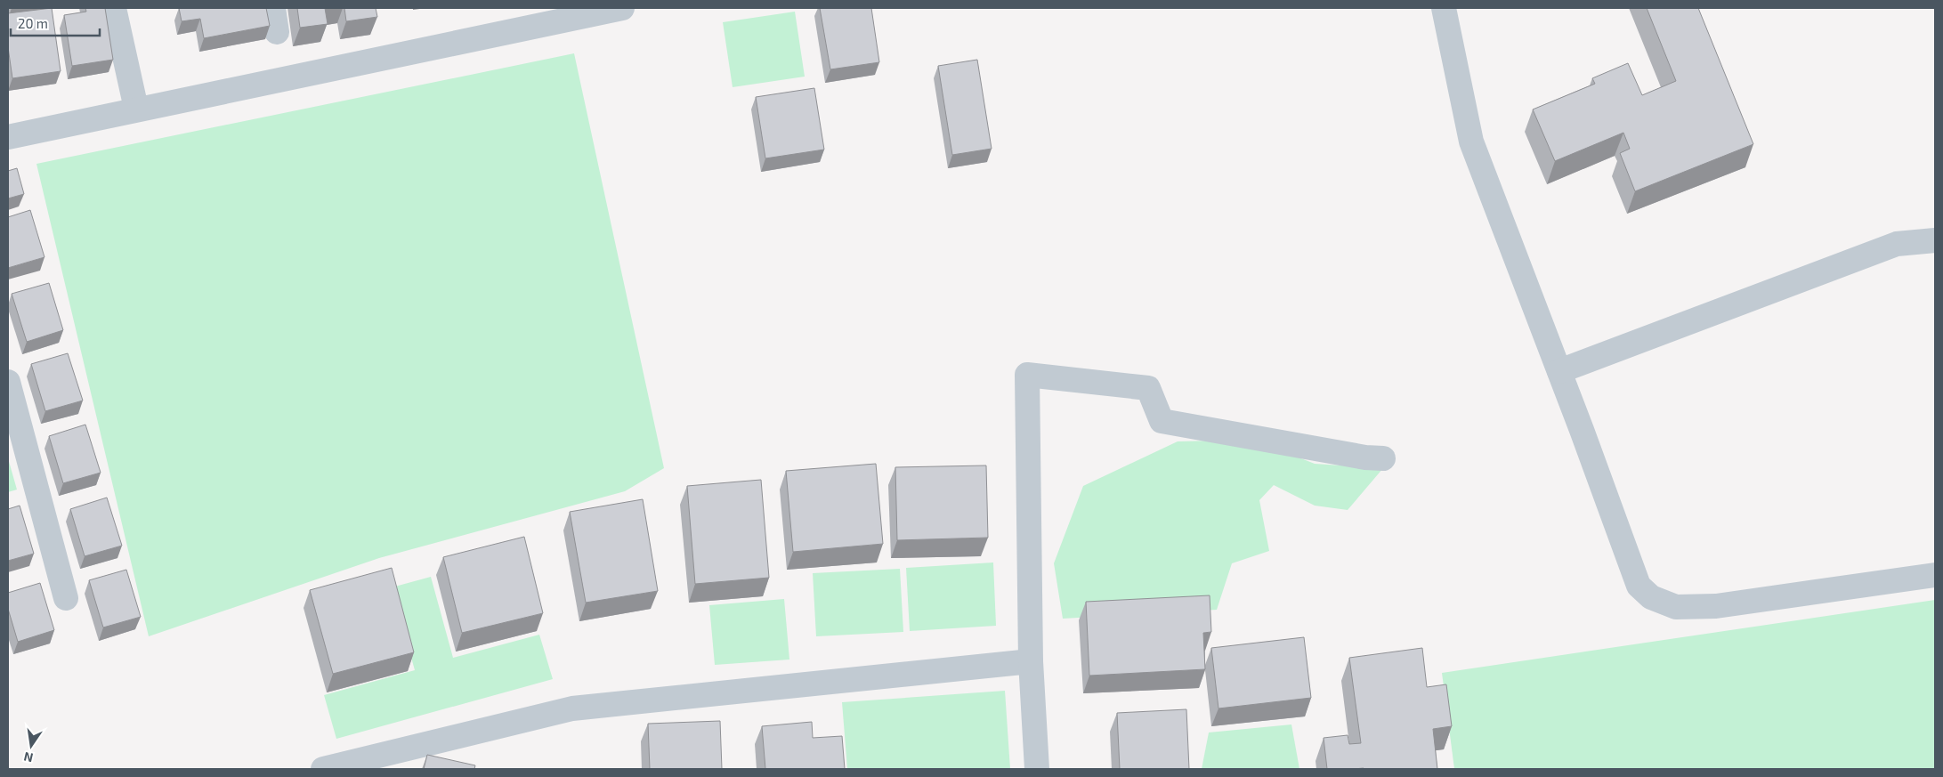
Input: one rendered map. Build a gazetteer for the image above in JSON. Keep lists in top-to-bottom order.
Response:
{
  "scale_bar": "20 m",
  "north": "bottom"
}
